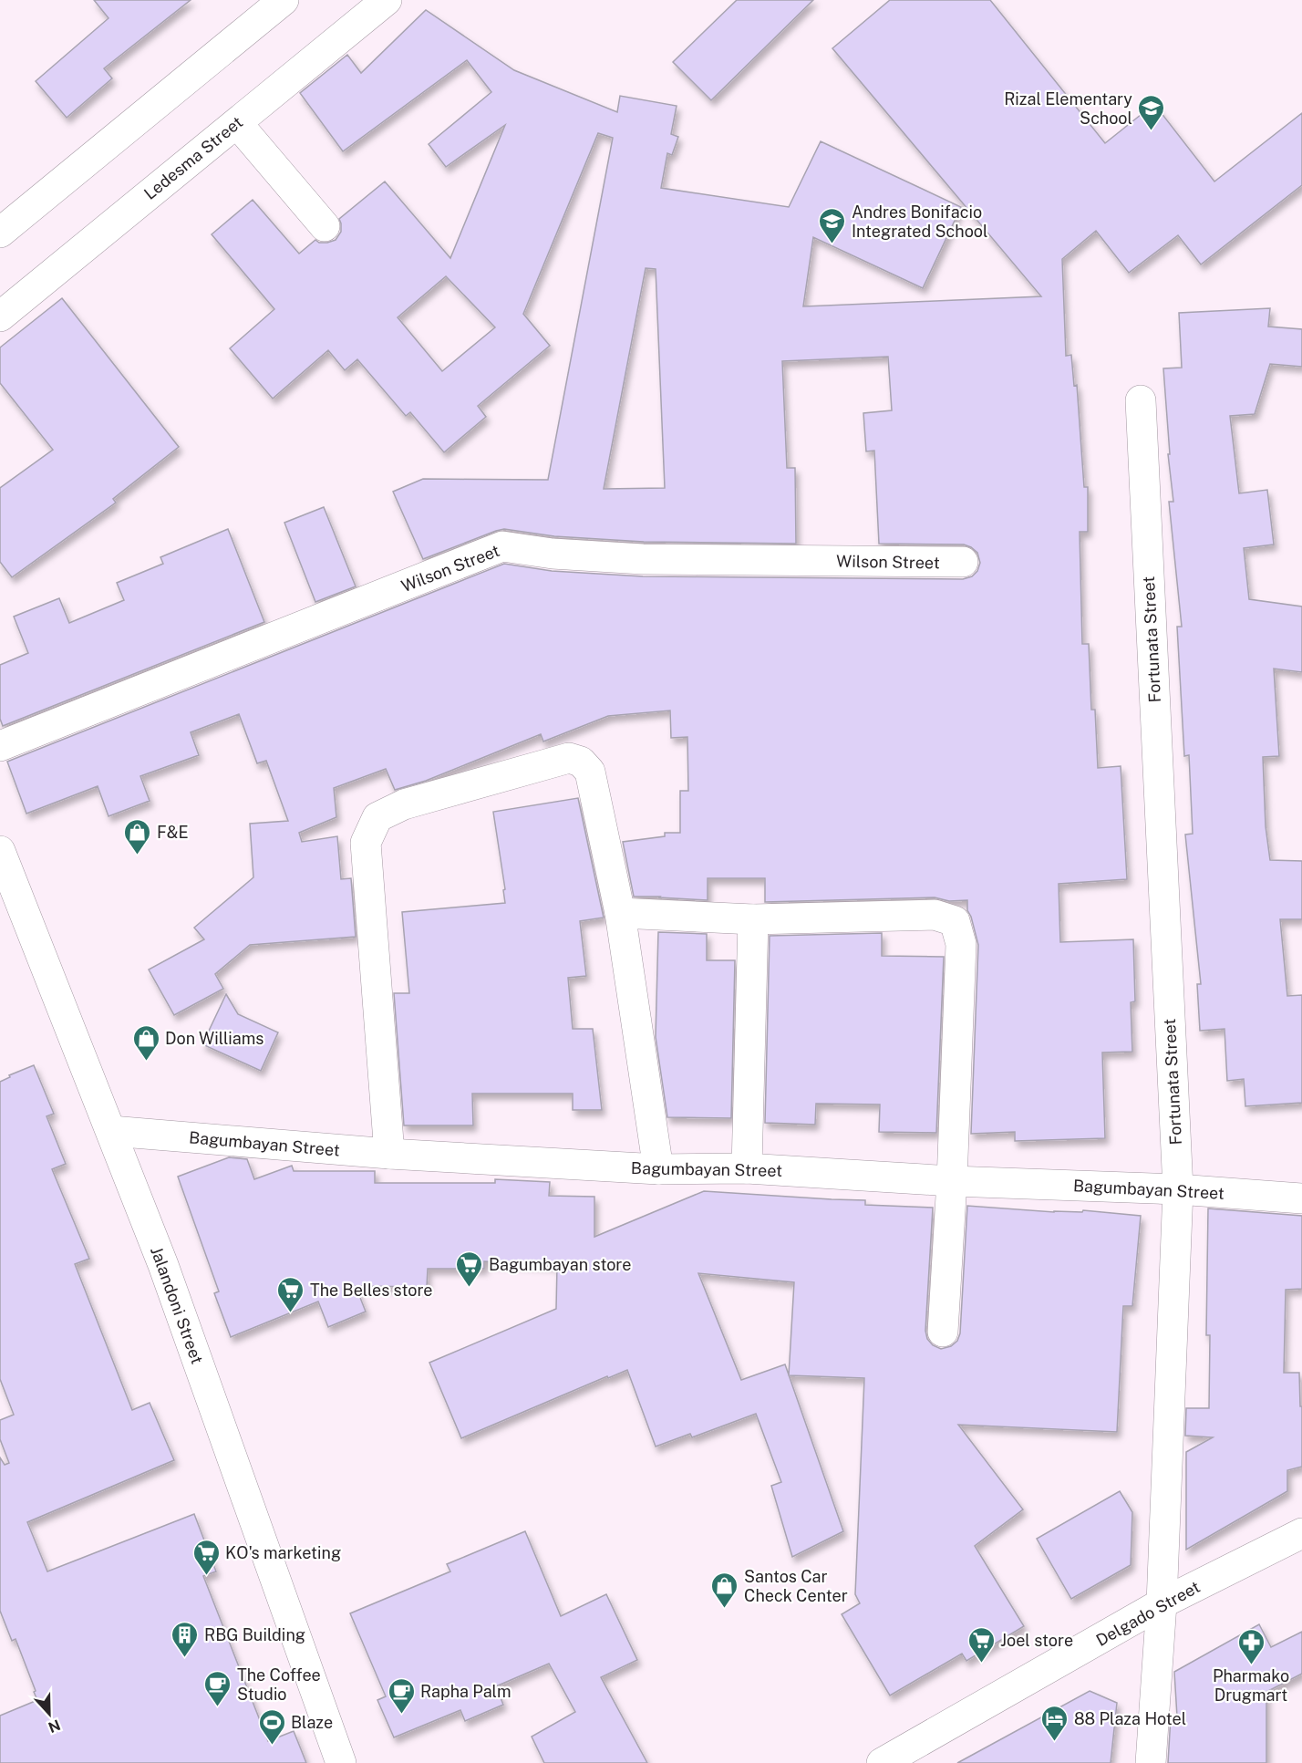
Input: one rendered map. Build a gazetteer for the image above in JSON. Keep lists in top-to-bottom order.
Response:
{
  "streets": {
    "street": [
      "Ledesma Street",
      "Wilson Street",
      "Fortunata Street",
      "Bagumbayan Street",
      "Jalandoni Street",
      "Delgado Street"
    ]
  },
  "crossings": [
    ["Fortunata Street", "Bagumbayan Street"],
    ["Fortunata Street", "Delgado Street"],
    ["Bagumbayan Street", "Jalandoni Street"]
  ],
  "places": {
    "school or university": ["Rizal Elementary School", "Andres Bonifacio Integrated School"],
    "shop": ["F&E", "Don Williams", "Santos Car Check Center"],
    "supermarket": [
      "Bagumbayan store",
      "The Belles store",
      "KO's marketing",
      "Joel store"
    ],
    "building": ["RBG Building"],
    "pharmacy": ["Pharmako Drugmart"],
    "cafe": ["The Coffee Studio", "Rapha Palm"],
    "hotel": ["88 Plaza Hotel"],
    "sports": ["Blaze"]
  },
  "north": "bottom"
}
